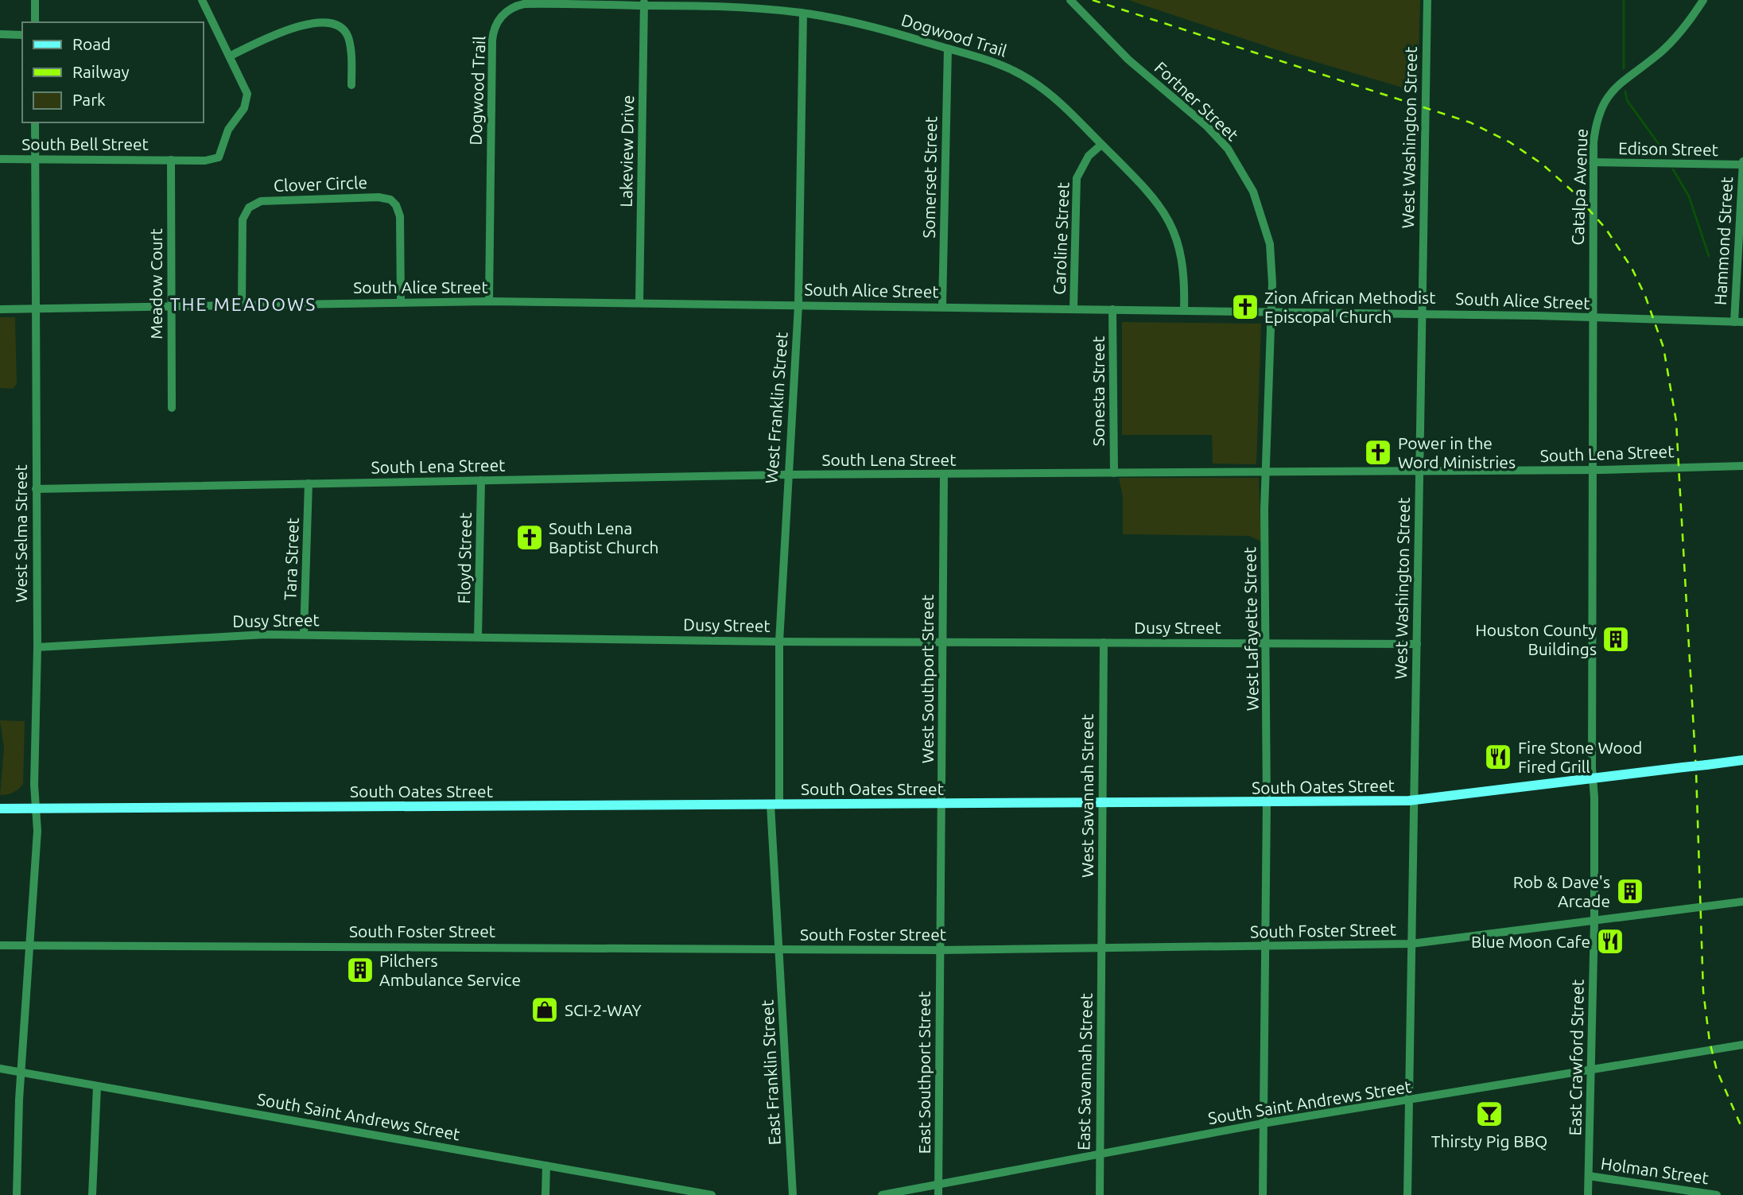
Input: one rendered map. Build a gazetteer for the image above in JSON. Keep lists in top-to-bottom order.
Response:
{
  "streets": {
    "main road": ["South Oates Street"],
    "street": [
      "Dogwood Trail",
      "Fortner Street",
      "West Washington Street",
      "South Bell Street",
      "Edison Street",
      "Lakeview Drive",
      "Somerset Street",
      "Clover Circle",
      "Catalpa Avenue",
      "Caroline Street",
      "Hammond Street",
      "Meadow Court",
      "South Alice Street",
      "Sonesta Street",
      "West Franklin Street",
      "South Lena Street",
      "West Selma Street",
      "Floyd Street",
      "Tara Street",
      "Dusy Street",
      "West Lafayette Street",
      "West Southport Street",
      "West Savannah Street",
      "South Foster Street",
      "East Crawford Street",
      "East Savannah Street",
      "East Franklin Street",
      "East Southport Street",
      "South Saint Andrews Street",
      "Holman Street"
    ]
  },
  "crossings": [
    ["Dogwood Trail", "Lakeview Drive"],
    ["Dogwood Trail", "Somerset Street"],
    ["Dogwood Trail", "Caroline Street"],
    ["Dogwood Trail", "South Alice Street"],
    ["Dogwood Trail", "West Franklin Street"],
    ["Fortner Street", "South Alice Street"],
    ["Fortner Street", "West Lafayette Street"],
    ["West Washington Street", "South Alice Street"],
    ["West Washington Street", "South Lena Street"],
    ["West Washington Street", "Dusy Street"],
    ["West Washington Street", "South Oates Street"],
    ["West Washington Street", "South Foster Street"],
    ["West Washington Street", "South Saint Andrews Street"],
    ["South Bell Street", "Meadow Court"],
    ["South Bell Street", "West Selma Street"],
    ["Edison Street", "Catalpa Avenue"],
    ["Edison Street", "Hammond Street"],
    ["Lakeview Drive", "South Alice Street"],
    ["Somerset Street", "South Alice Street"],
    ["Clover Circle", "South Alice Street"],
    ["Catalpa Avenue", "South Alice Street"],
    ["Catalpa Avenue", "South Lena Street"],
    ["Catalpa Avenue", "East Crawford Street"],
    ["Caroline Street", "South Alice Street"],
    ["Hammond Street", "South Alice Street"],
    ["Meadow Court", "South Alice Street"],
    ["South Alice Street", "Sonesta Street"],
    ["South Alice Street", "West Franklin Street"],
    ["South Alice Street", "West Selma Street"],
    ["South Alice Street", "West Lafayette Street"],
    ["Sonesta Street", "South Lena Street"],
    ["West Franklin Street", "South Lena Street"],
    ["West Franklin Street", "Dusy Street"],
    ["West Franklin Street", "South Oates Street"],
    ["West Franklin Street", "South Foster Street"],
    ["West Franklin Street", "East Franklin Street"],
    ["South Lena Street", "West Selma Street"],
    ["South Lena Street", "Floyd Street"],
    ["South Lena Street", "Tara Street"],
    ["South Lena Street", "West Lafayette Street"],
    ["South Lena Street", "West Southport Street"],
    ["South Lena Street", "East Crawford Street"],
    ["West Selma Street", "Dusy Street"],
    ["West Selma Street", "South Oates Street"],
    ["West Selma Street", "South Foster Street"],
    ["West Selma Street", "South Saint Andrews Street"],
    ["Floyd Street", "Dusy Street"],
    ["Tara Street", "Dusy Street"],
    ["Dusy Street", "West Lafayette Street"],
    ["Dusy Street", "West Southport Street"],
    ["Dusy Street", "West Savannah Street"],
    ["West Lafayette Street", "South Oates Street"],
    ["West Lafayette Street", "South Foster Street"],
    ["West Lafayette Street", "South Saint Andrews Street"],
    ["West Southport Street", "South Oates Street"],
    ["West Southport Street", "South Foster Street"],
    ["West Southport Street", "East Southport Street"],
    ["South Oates Street", "West Savannah Street"],
    ["South Oates Street", "East Crawford Street"],
    ["West Savannah Street", "South Foster Street"],
    ["West Savannah Street", "East Savannah Street"],
    ["South Foster Street", "East Crawford Street"],
    ["South Foster Street", "East Savannah Street"],
    ["South Foster Street", "East Franklin Street"],
    ["South Foster Street", "East Southport Street"],
    ["East Crawford Street", "South Saint Andrews Street"],
    ["East Crawford Street", "Holman Street"],
    ["East Savannah Street", "South Saint Andrews Street"],
    ["East Southport Street", "South Saint Andrews Street"]
  ],
  "districts": ["THE MEADOWS"],
  "places": {
    "church": ["Zion African Methodist Episcopal Church", "Power in the Word Ministries", "South Lena Baptist Church"],
    "building": ["Houston County Buildings", "Rob & Dave's Arcade", "Pilchers Ambulance Service"],
    "restaurant": ["Fire Stone Wood Fired Grill", "Blue Moon Cafe"],
    "shop": ["SCI-2-WAY"],
    "bar": ["Thirsty Pig BBQ"]
  },
  "legend": ["Road", "Railway", "Park"]
}
